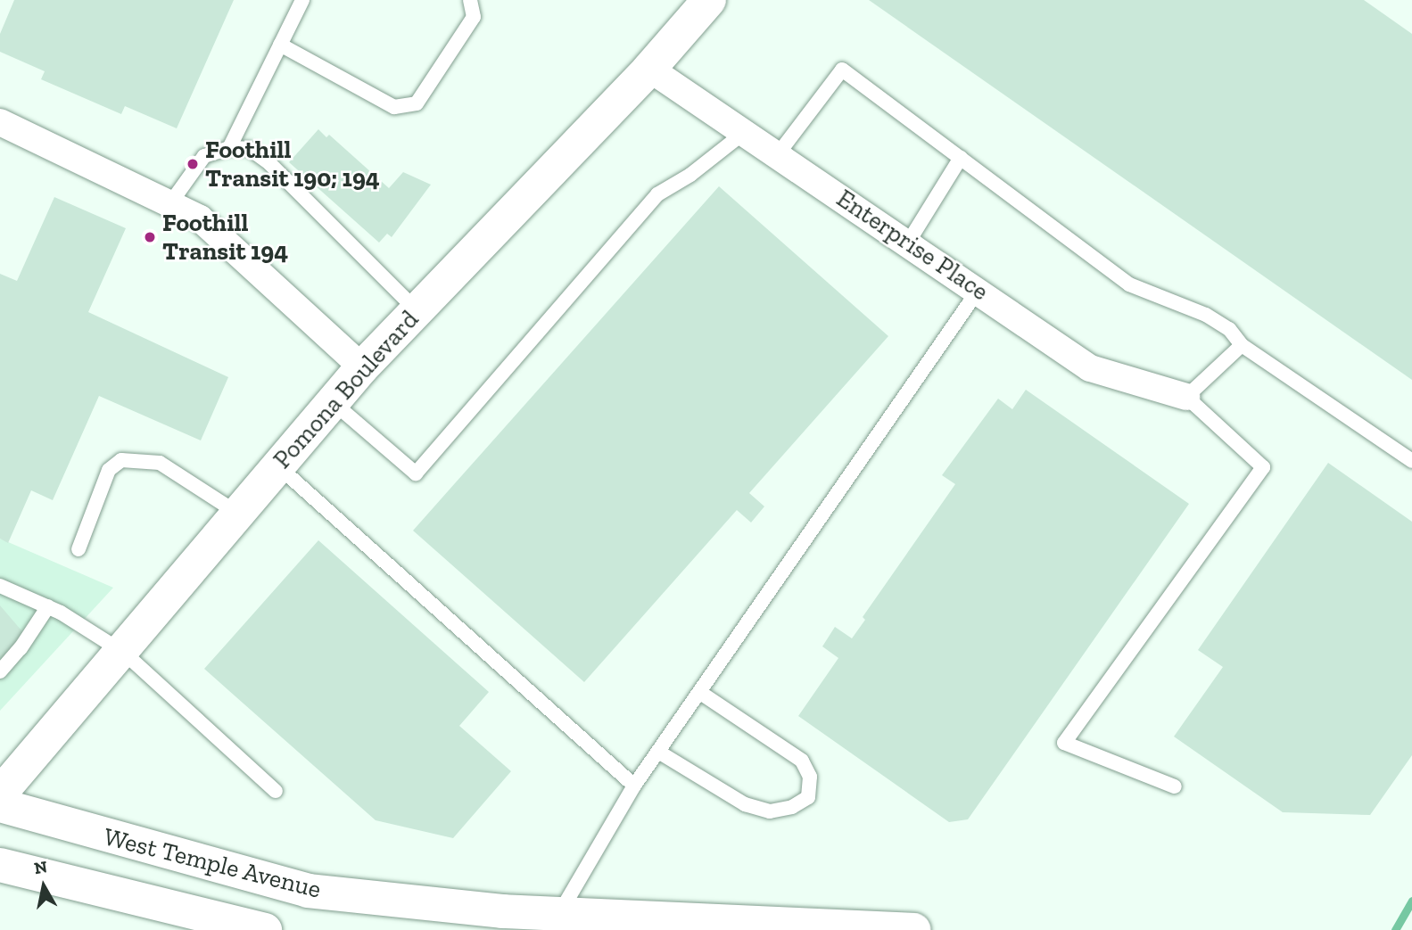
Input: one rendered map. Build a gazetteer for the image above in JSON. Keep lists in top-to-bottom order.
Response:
{
  "streets": {
    "main road": ["Pomona Boulevard", "West Temple Avenue"],
    "street": ["Enterprise Place"]
  },
  "crossings": [
    ["Enterprise Place", "Pomona Boulevard"]
  ],
  "places": ["Foothill Transit 190; 194", "Foothill Transit 194"],
  "north": "top"
}
